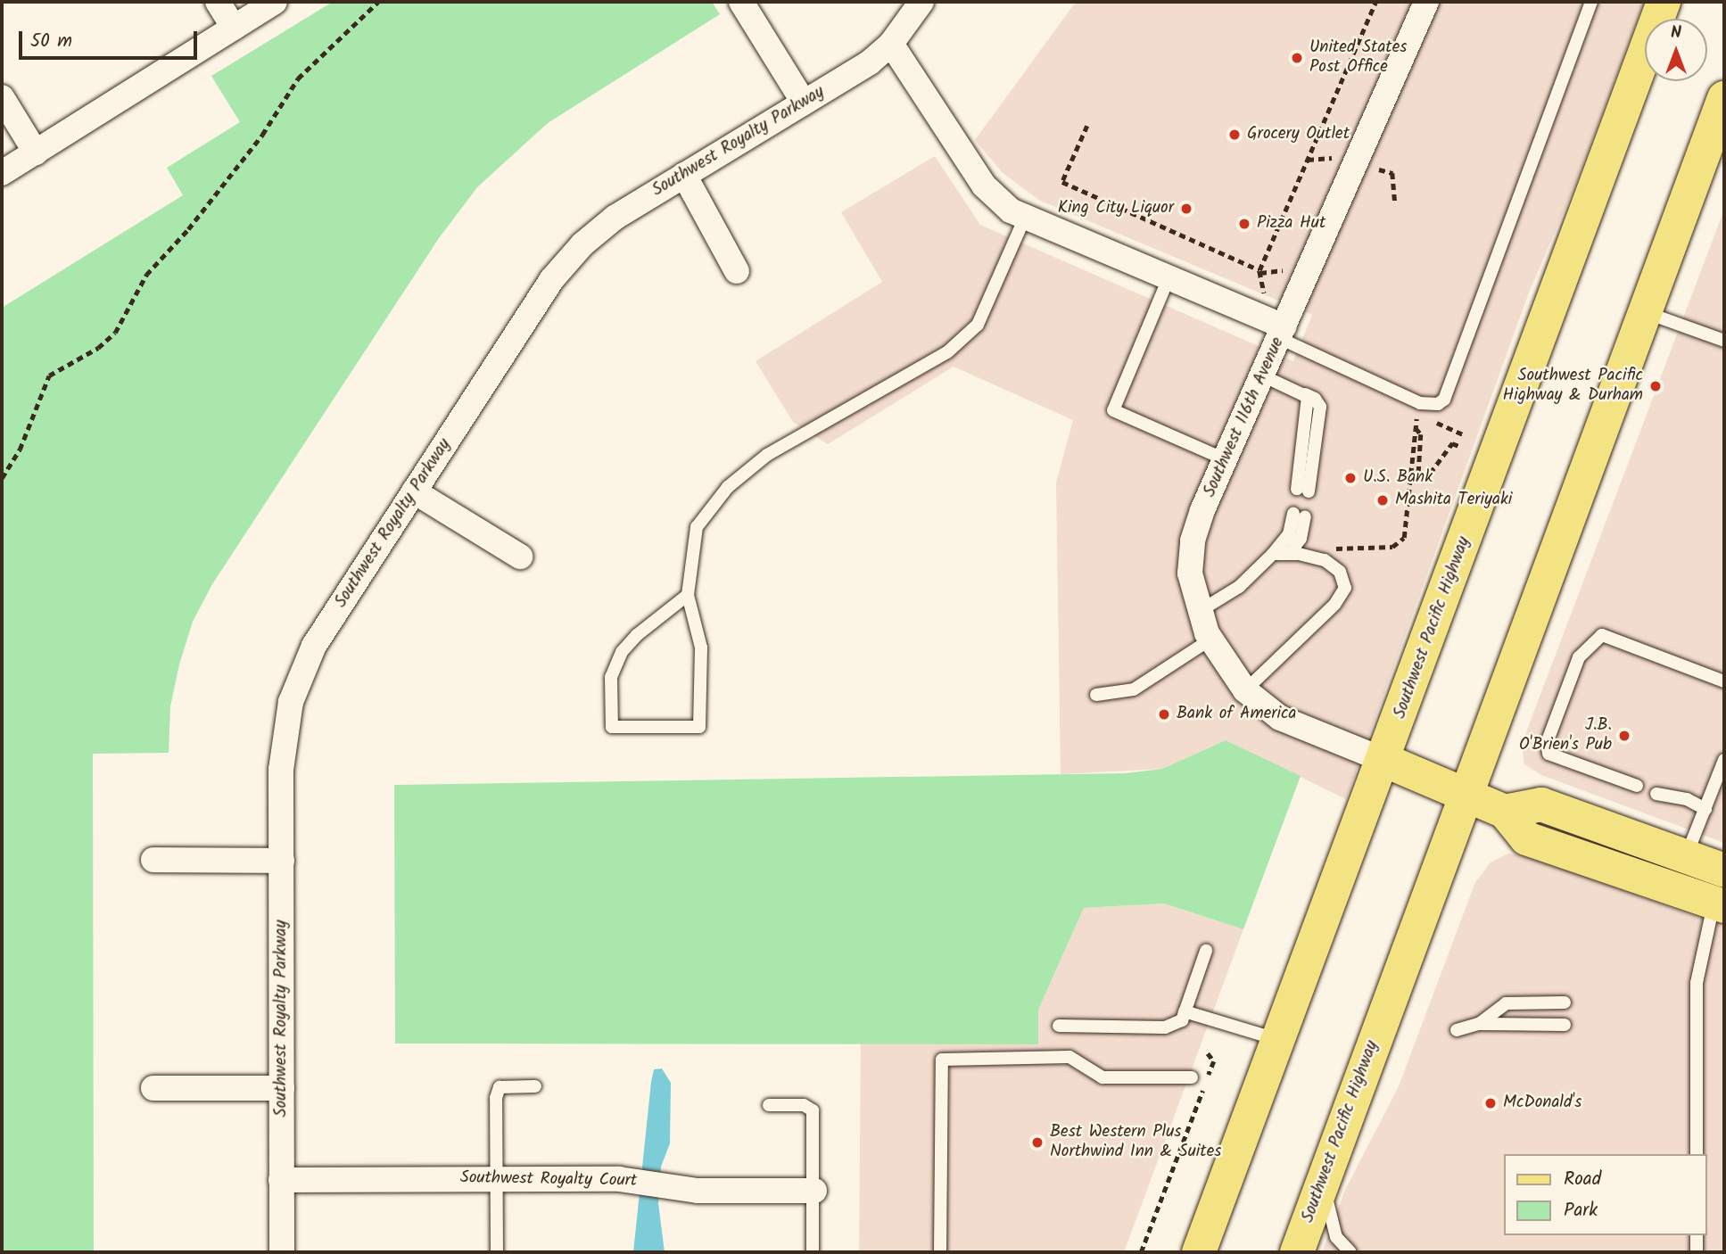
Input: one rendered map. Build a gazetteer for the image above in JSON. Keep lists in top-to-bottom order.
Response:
{
  "streets": {
    "main road": ["Southwest Pacific Highway"],
    "street": ["Southwest Royalty Parkway", "Southwest 116th Avenue", "Southwest Royalty Court"]
  },
  "crossings": [
    ["Southwest Royalty Parkway", "Southwest Royalty Court"],
    ["Southwest 116th Avenue", "Southwest Pacific Highway"]
  ],
  "places": [
    "United States Post Office",
    "Grocery Outlet",
    "King City Liquor",
    "Pizza Hut",
    "Southwest Pacific Highway & Durham",
    "U.S. Bank",
    "Mashita Teriyaki",
    "Bank of America",
    "J.B. O'Brien's Pub",
    "McDonald's",
    "Best Western Plus Northwind Inn & Suites"
  ],
  "legend": ["Road", "Park"],
  "scale_bar": "50 m",
  "north": "top"
}
